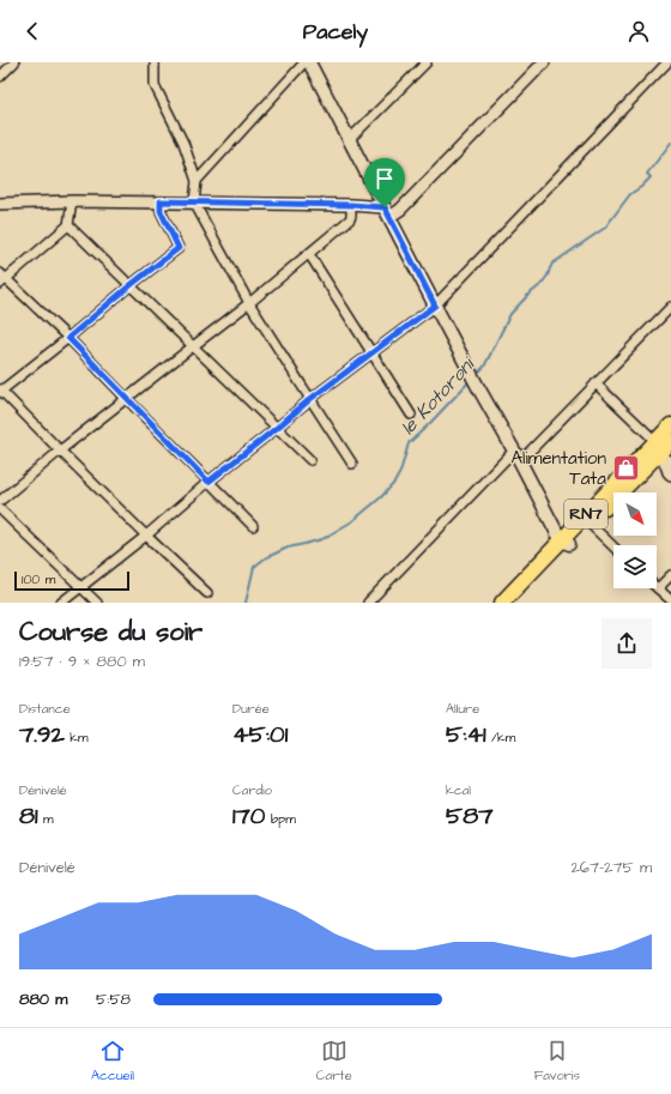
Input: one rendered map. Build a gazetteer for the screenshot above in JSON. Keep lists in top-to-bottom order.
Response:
{
  "streets": {
    "highway": ["RN7"]
  },
  "water": ["le Kotoroni"],
  "places": {
    "shop": ["Alimentation Tata"]
  },
  "scale_bar": "100 m",
  "north": "bottom right",
  "page": {
    "header": "Pacely",
    "scale": "100 m",
    "heading": ["Course du soir", "19:57 · 9 × 880 m"],
    "stats": [
      ["Distance", "7.92 km"],
      ["Durée", "45:01"],
      ["Allure", "5:41 /km"],
      ["Dénivelé", "81 m"],
      ["Cardio", "170 bpm"],
      ["kcal", "587"]
    ],
    "chart": ["Dénivelé", "267–275 m"],
    "list": [
      {
        "name": "880 m",
        "note": "5:58"
      }
    ],
    "tabs": ["Accueil", "Carte", "Favoris"]
  }
}
